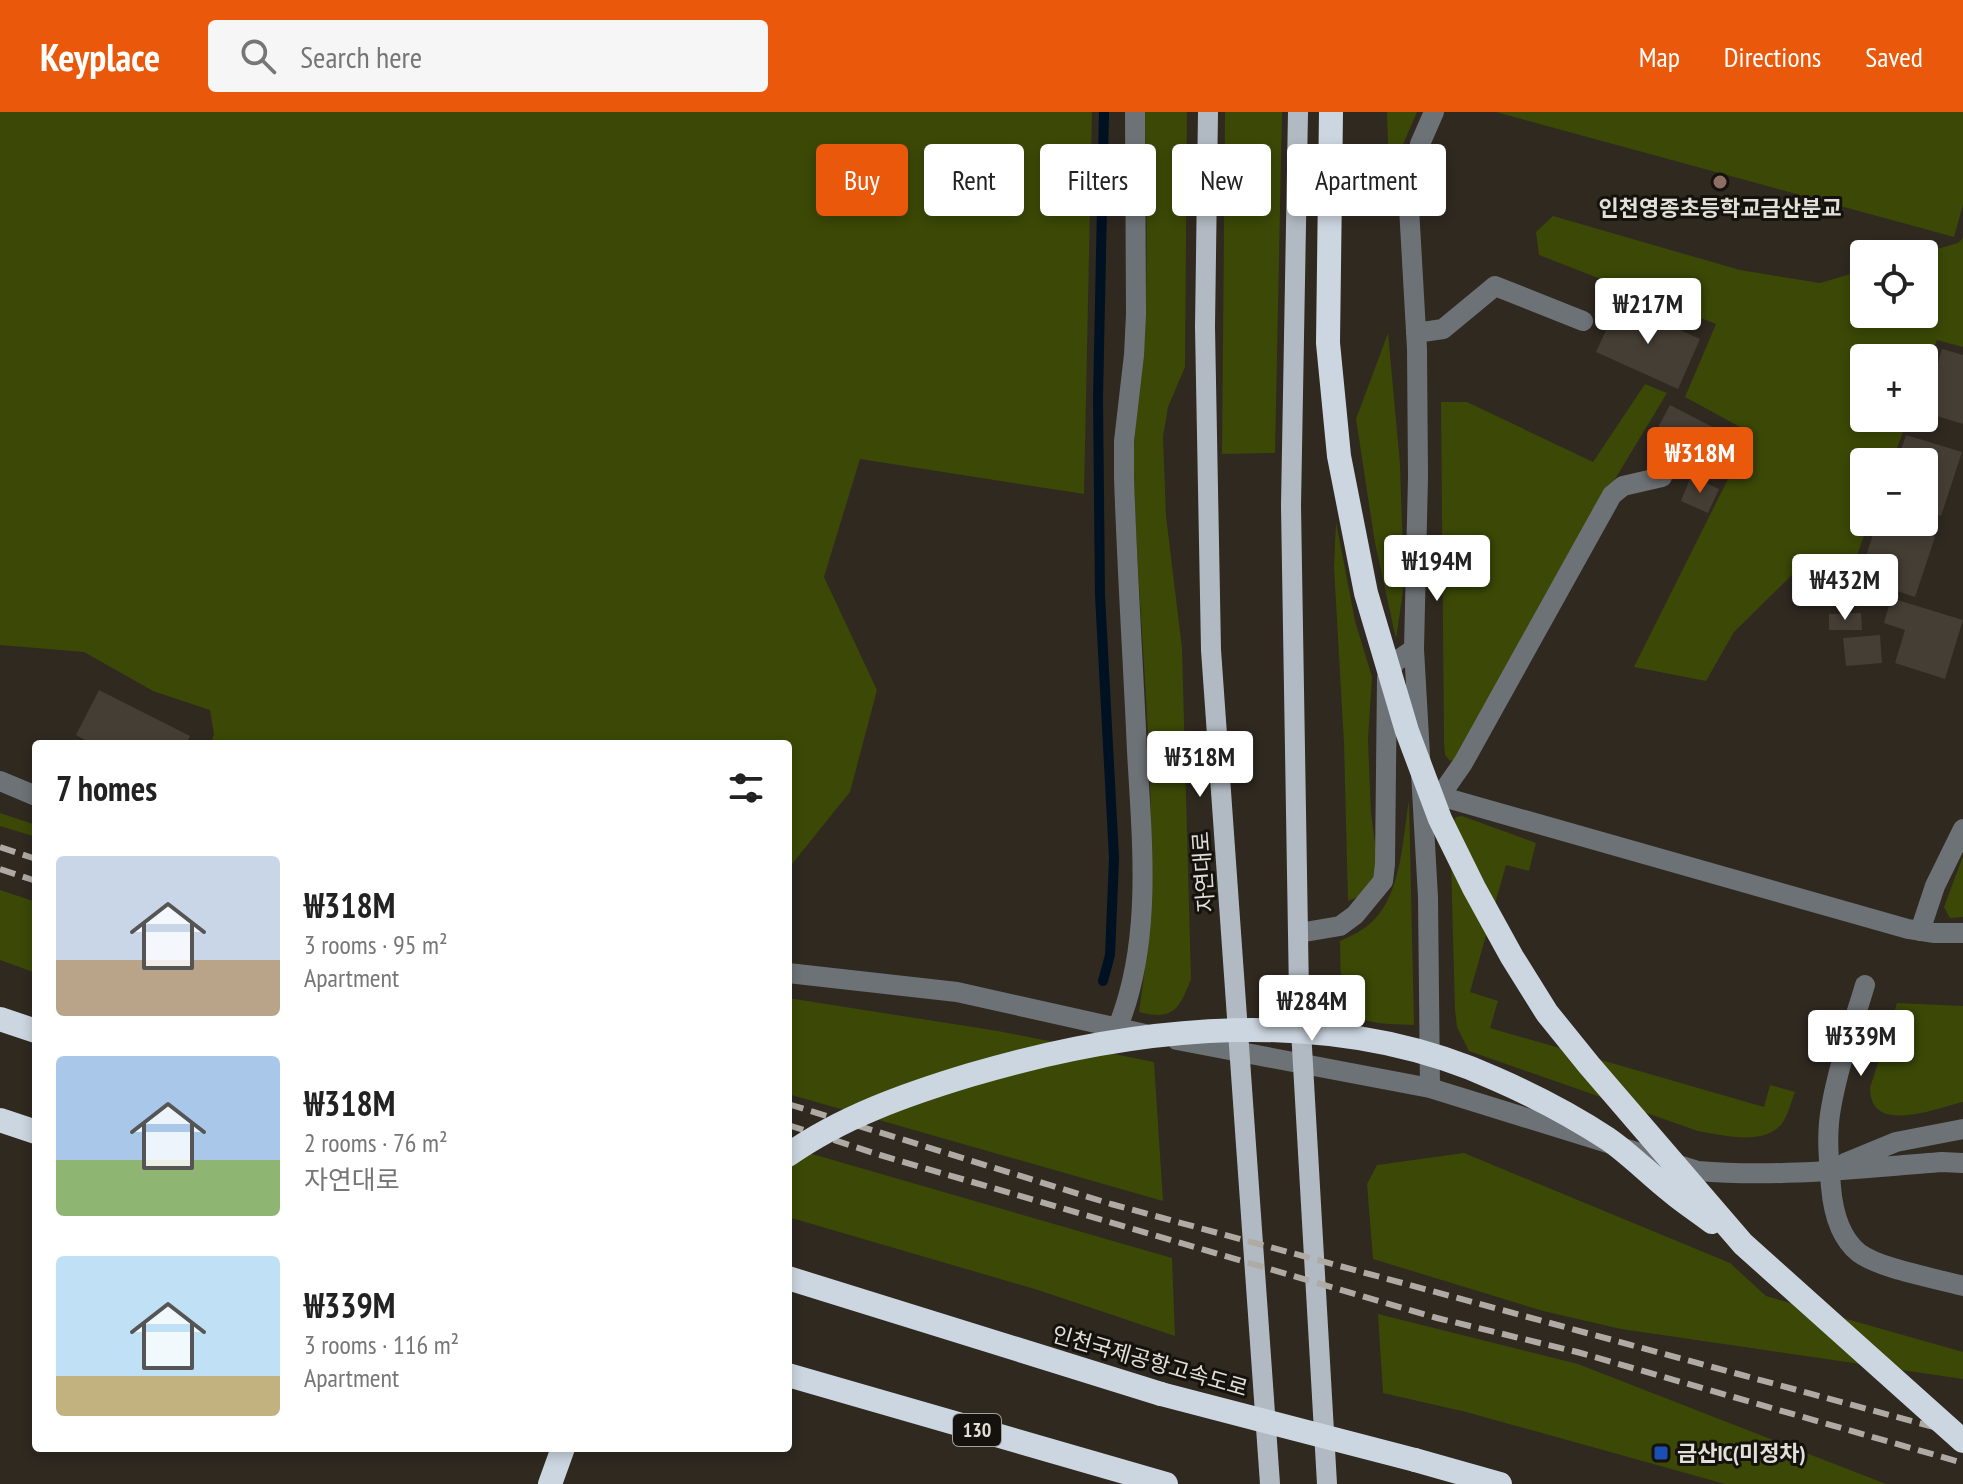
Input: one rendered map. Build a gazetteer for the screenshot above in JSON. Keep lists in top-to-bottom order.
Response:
{
  "streets": {
    "highway": ["인천국제공항고속도로", "130"],
    "main road": ["자연대로"]
  },
  "places": {
    "other": ["인천영종초등학교금산분교"],
    "transit": ["금산IC(미정차)"]
  },
  "page": {
    "header": "Keyplace",
    "search": "Search here",
    "nav": ["Map", "Directions", "Saved"],
    "chip": [
      "Buy",
      "Rent",
      "Filters",
      "New",
      "Apartment"
    ],
    "map_buttons": ["+", "−"],
    "price": [
      "₩217M",
      "₩318M",
      "₩194M",
      "₩432M",
      "₩318M",
      "₩284M",
      "₩339M"
    ],
    "heading": "7 homes",
    "list": [
      {
        "name": "₩318M",
        "note": "3 rooms · 95 m² · Apartment"
      },
      {
        "name": "₩318M",
        "note": "2 rooms · 76 m² · 자연대로"
      },
      {
        "name": "₩339M",
        "note": "3 rooms · 116 m² · Apartment"
      }
    ]
  }
}
